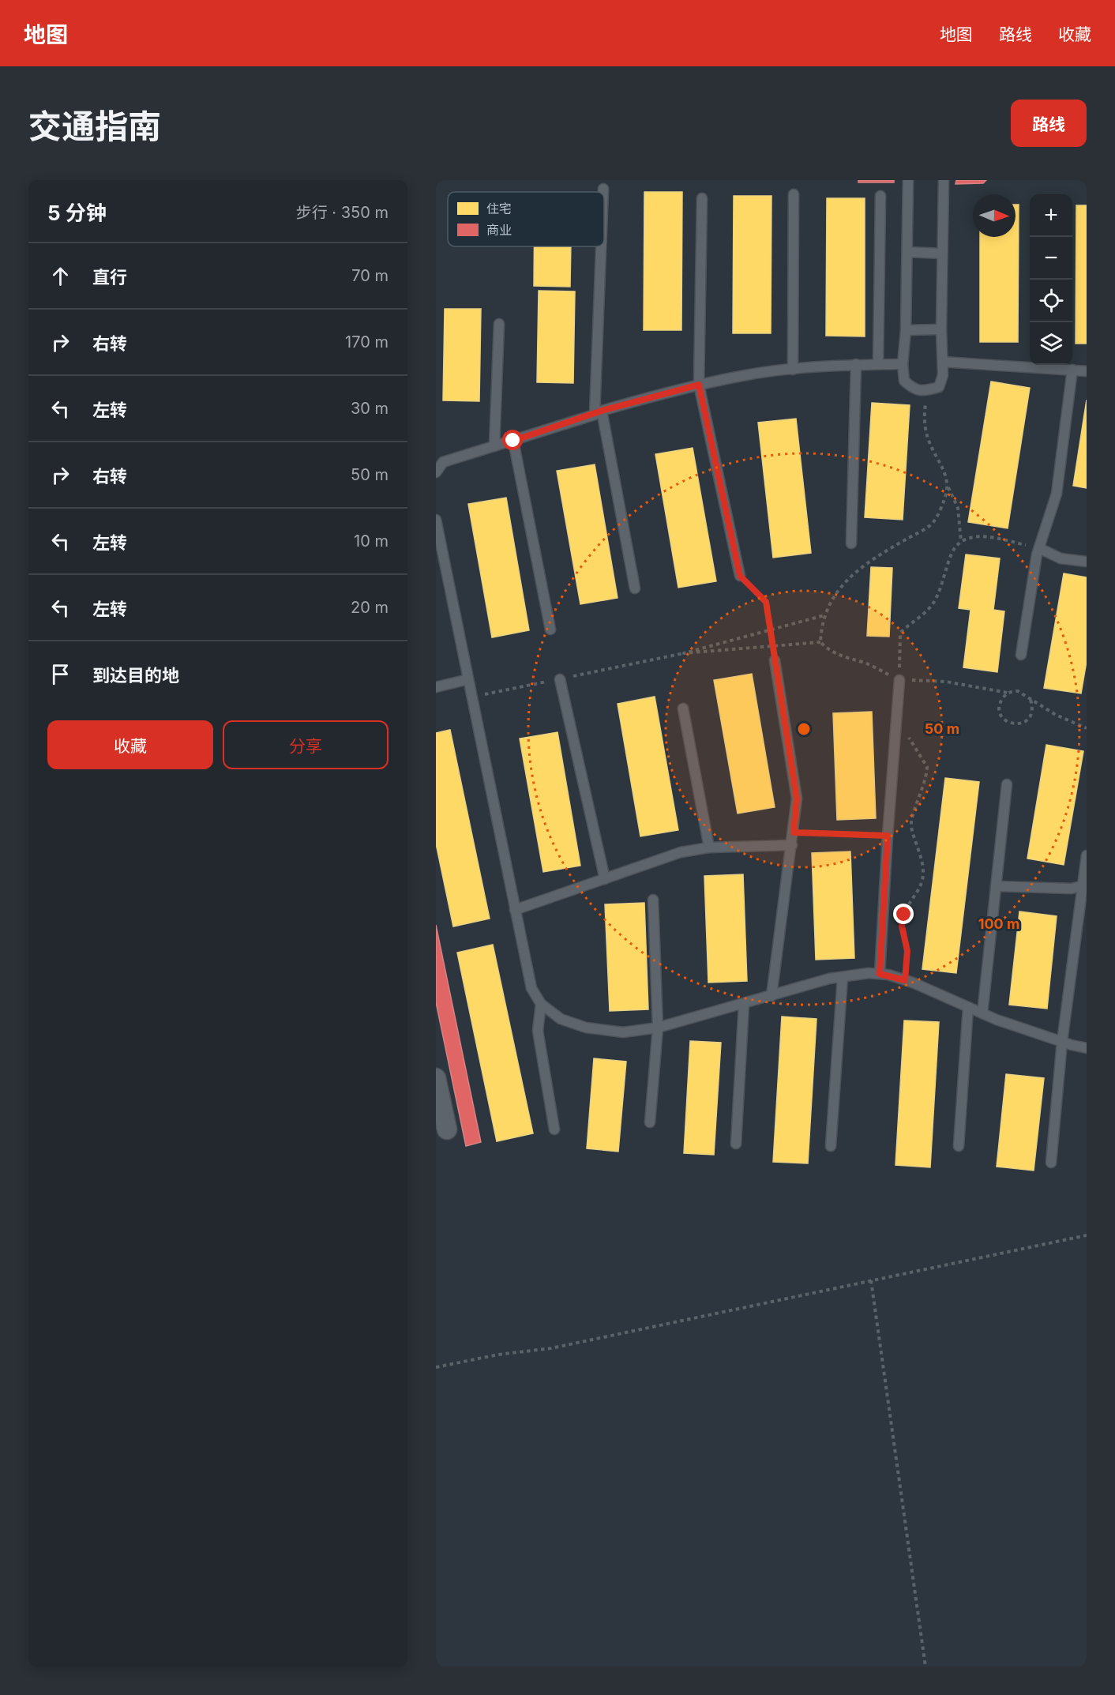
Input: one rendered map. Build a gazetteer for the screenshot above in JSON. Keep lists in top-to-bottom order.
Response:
{
  "legend": ["住宅", "商业"],
  "north": "right",
  "page": {
    "header": "地图",
    "nav": ["地图", "路线", "收藏"],
    "title": "交通指南",
    "buttons": [
      "路线",
      ["收藏", "分享"]
    ],
    "heading": ["5 分钟", "步行 · 350 m"],
    "map_buttons": ["+", "−"],
    "list": [
      ["直行", "70 m"],
      ["右转", "170 m"],
      ["左转", "30 m"],
      ["右转", "50 m"],
      ["左转", "10 m"],
      ["左转", "20 m"],
      "到达目的地"
    ]
  },
  "rings": ["50 m", "100 m"]
}
